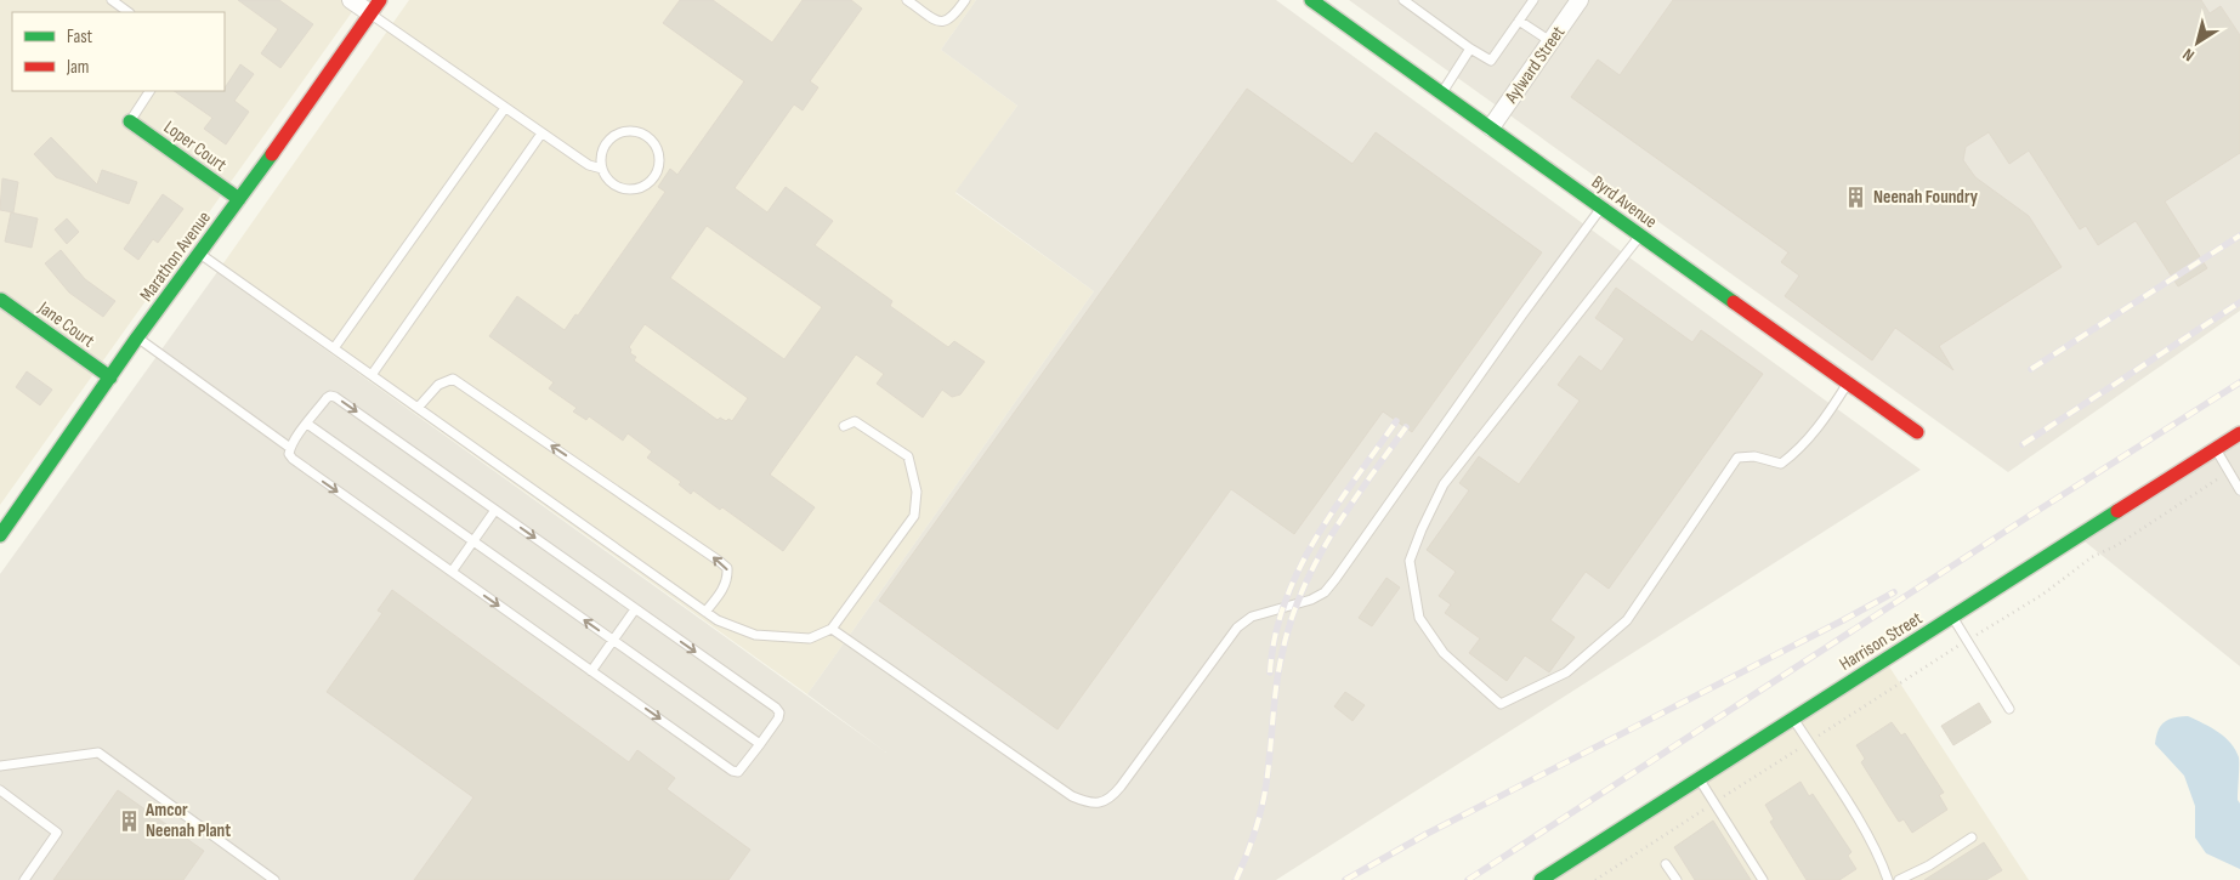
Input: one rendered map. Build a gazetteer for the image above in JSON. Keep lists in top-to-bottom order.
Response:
{
  "streets": {
    "street": [
      "Aylward Street",
      "Loper Court",
      "Byrd Avenue",
      "Marathon Avenue",
      "Jane Court",
      "Harrison Street"
    ]
  },
  "crossings": [
    ["Aylward Street", "Byrd Avenue"],
    ["Loper Court", "Marathon Avenue"],
    ["Marathon Avenue", "Jane Court"]
  ],
  "places": {
    "building": ["Neenah Foundry", "Amcor Neenah Plant"]
  },
  "legend": ["Fast", "Jam"],
  "north": "bottom left"
}
